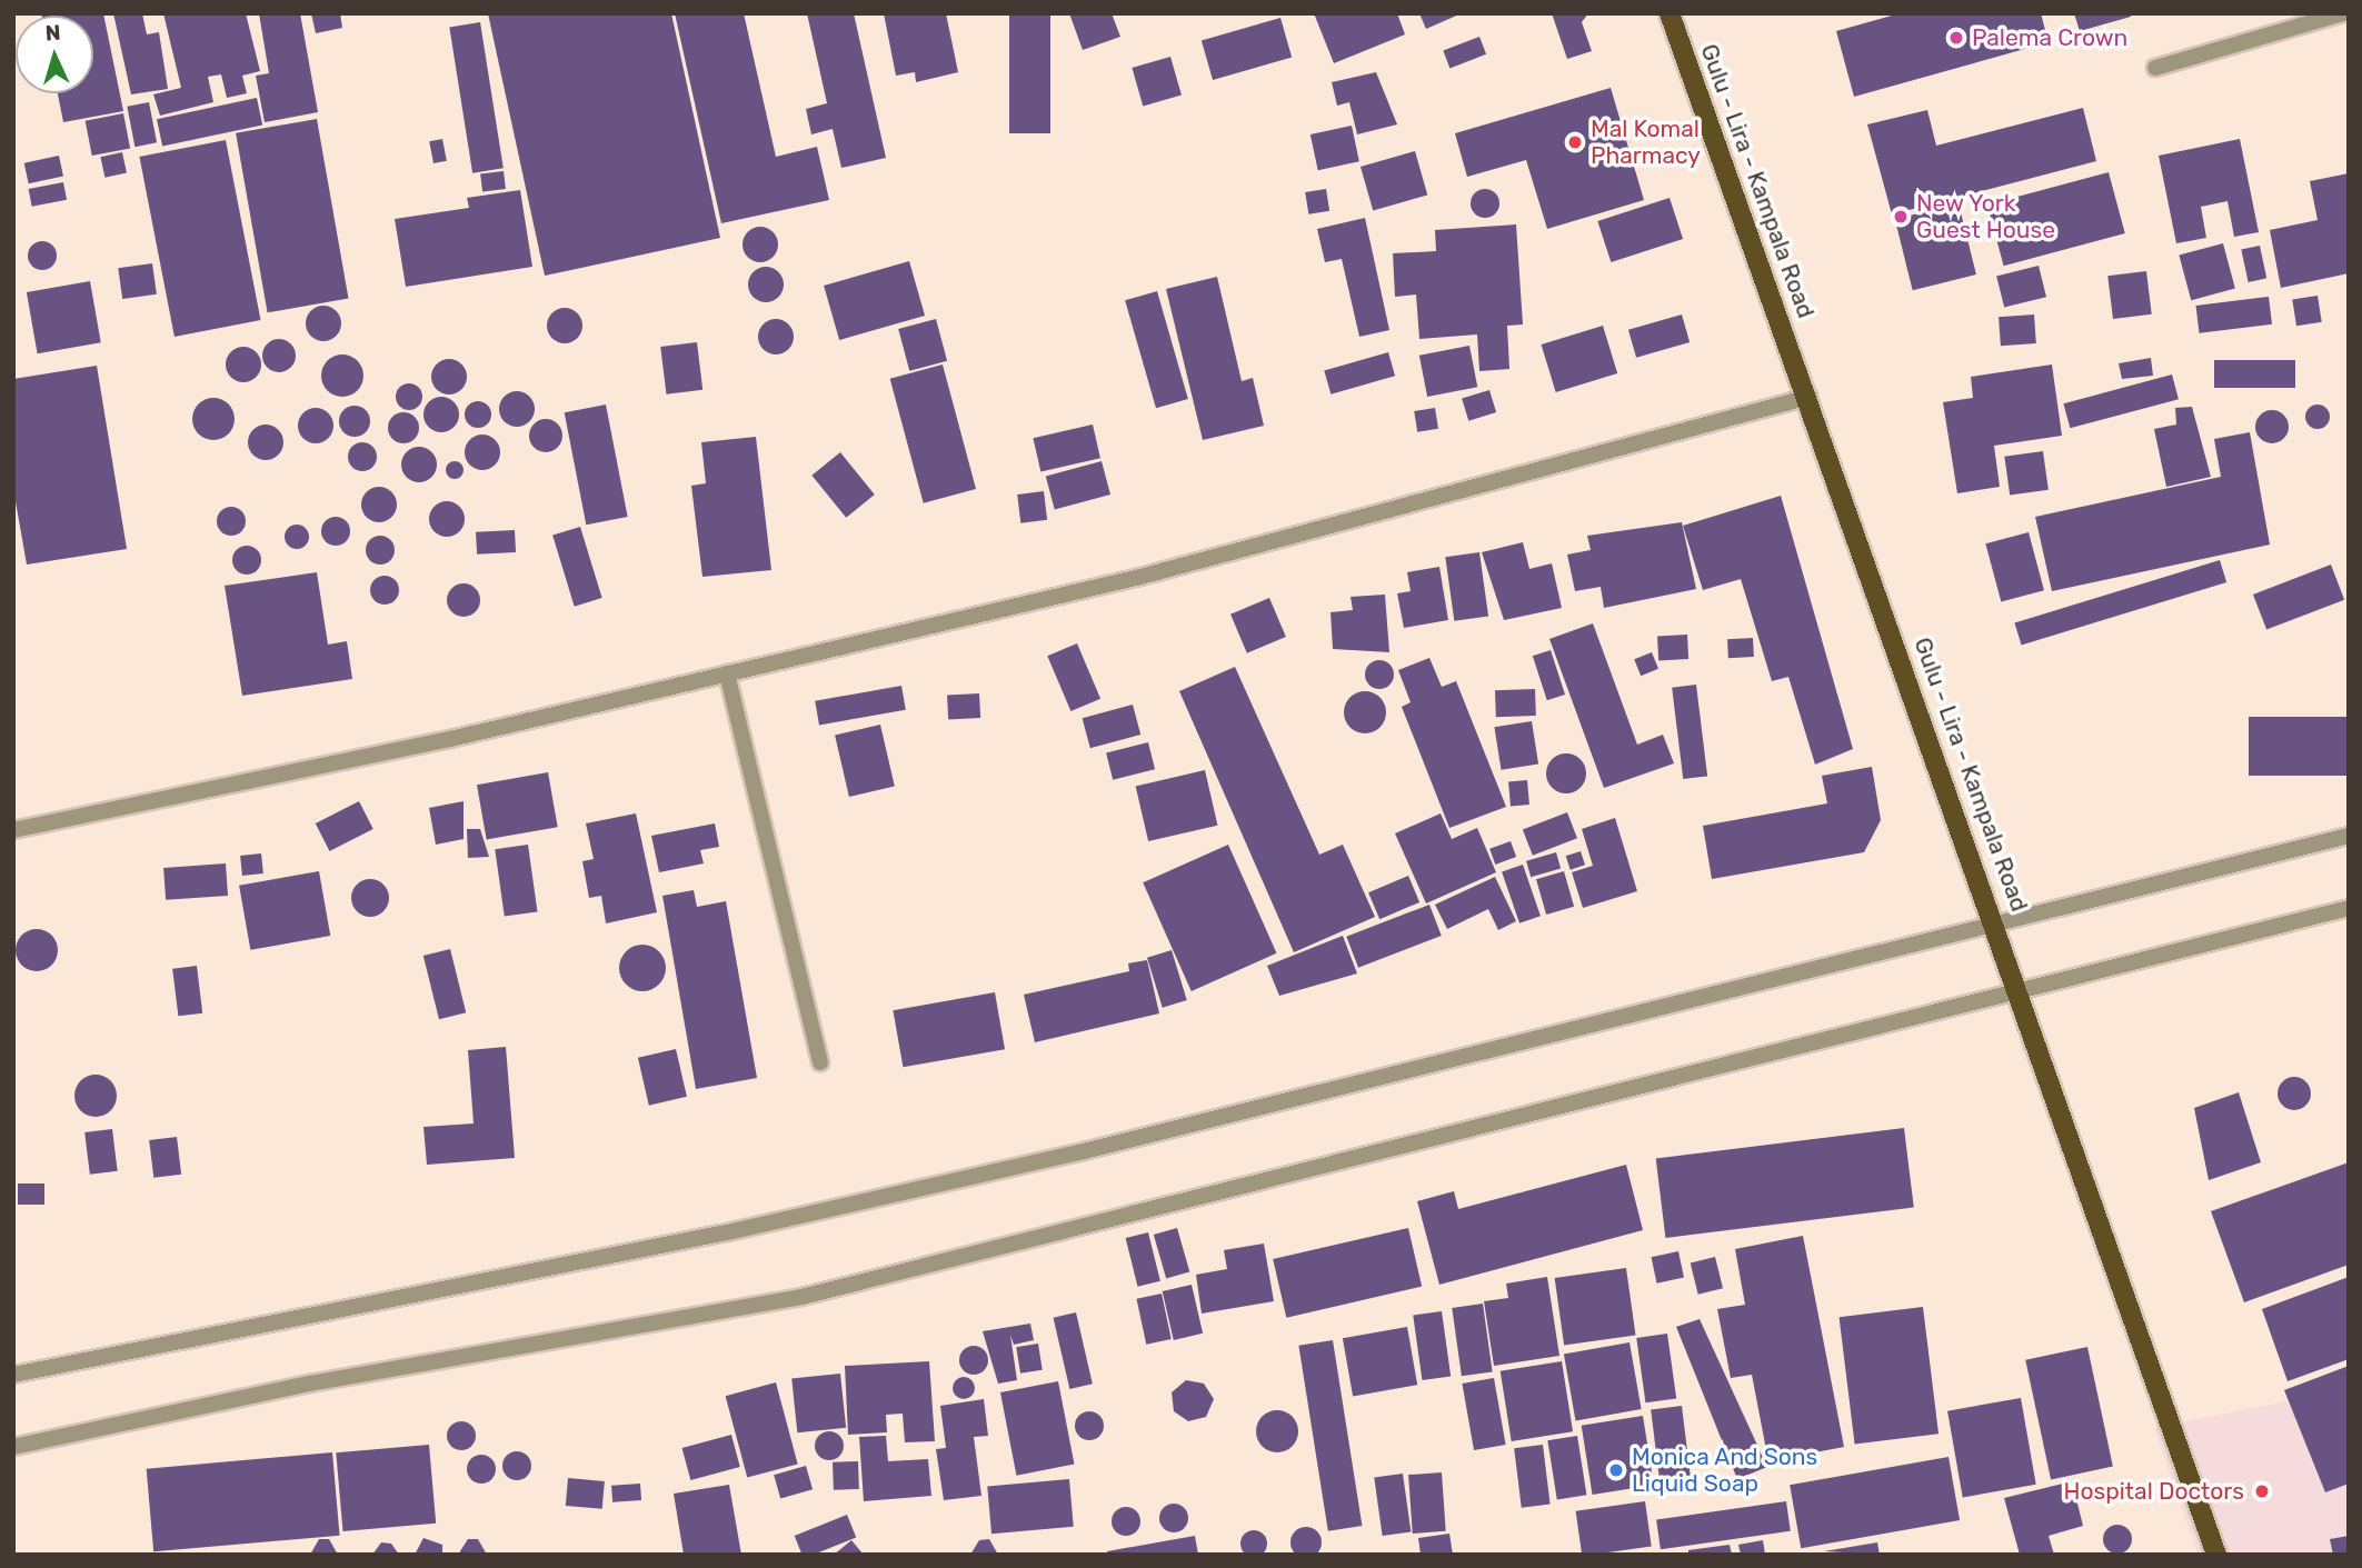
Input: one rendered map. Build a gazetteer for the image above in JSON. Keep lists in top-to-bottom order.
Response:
{
  "streets": {
    "main road": ["Gulu - Lira - Kampala Road"]
  },
  "places": [
    "Palema Crown",
    "Mal Komal Pharmacy",
    "New York Guest House",
    "Monica And Sons Liquid Soap",
    "Hospital Doctors"
  ],
  "north": "top"
}
